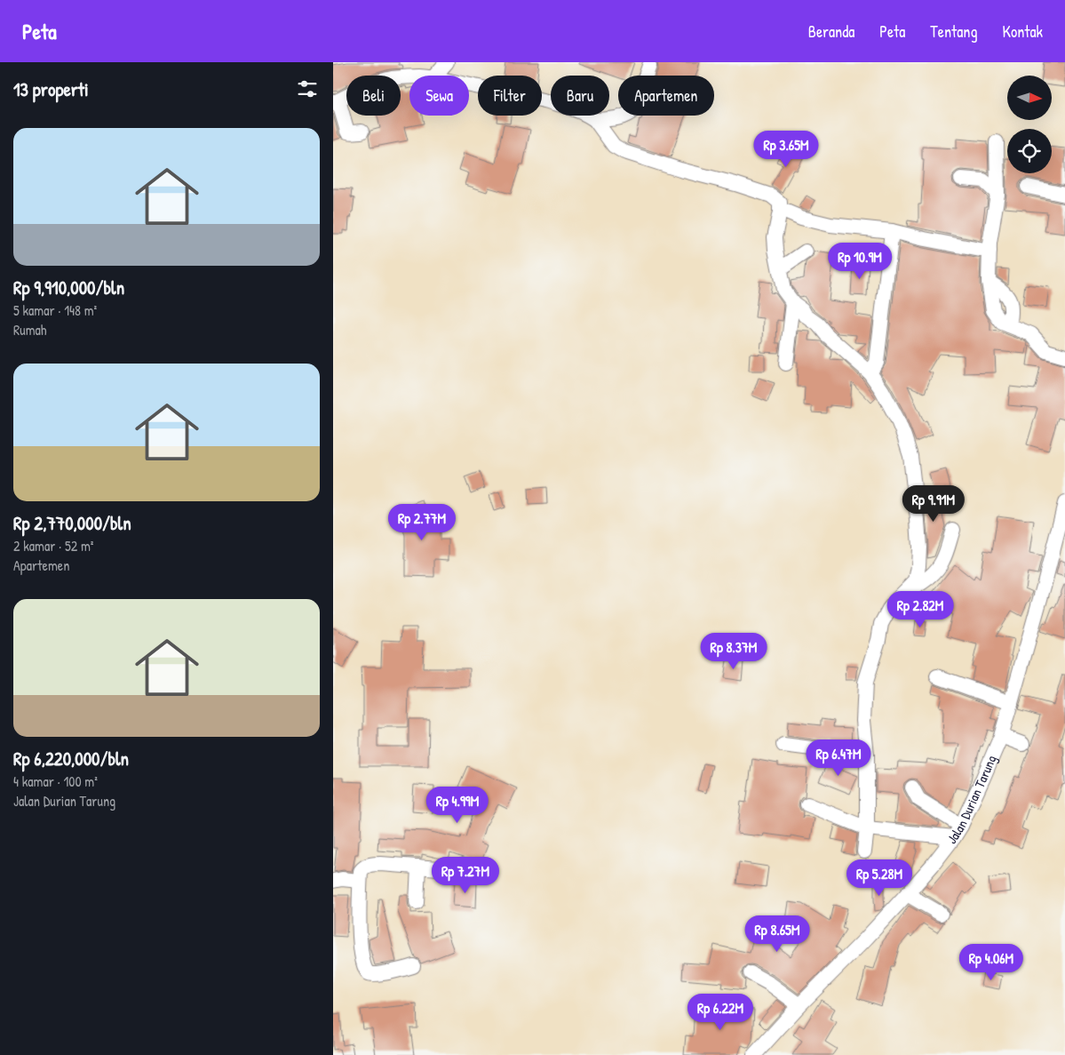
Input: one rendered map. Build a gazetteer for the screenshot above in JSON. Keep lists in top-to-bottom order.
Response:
{
  "streets": {
    "street": ["Jalan Durian Tarung"]
  },
  "north": "right",
  "page": {
    "header": "Peta",
    "nav": [
      "Beranda",
      "Peta",
      "Tentang",
      "Kontak"
    ],
    "heading": "13 properti",
    "chip": [
      "Beli",
      "Sewa",
      "Filter",
      "Baru",
      "Apartemen"
    ],
    "list": [
      {
        "name": "Rp 9,910,000/bln",
        "note": "5 kamar · 148 m² · Rumah"
      },
      {
        "name": "Rp 2,770,000/bln",
        "note": "2 kamar · 52 m² · Apartemen"
      },
      {
        "name": "Rp 6,220,000/bln",
        "note": "4 kamar · 100 m² · Jalan Durian Tarung"
      }
    ],
    "price": [
      "Rp 3.65M",
      "Rp 10.9M",
      "Rp 9.91M",
      "Rp 2.77M",
      "Rp 2.82M",
      "Rp 8.37M",
      "Rp 6.47M",
      "Rp 4.99M",
      "Rp 7.27M",
      "Rp 5.28M",
      "Rp 8.65M",
      "Rp 4.06M",
      "Rp 6.22M"
    ]
  }
}
